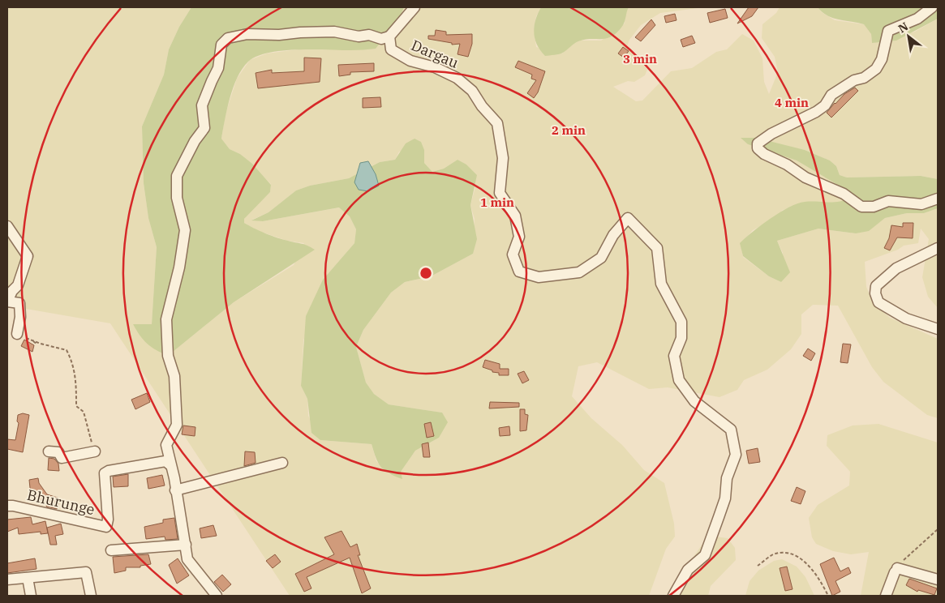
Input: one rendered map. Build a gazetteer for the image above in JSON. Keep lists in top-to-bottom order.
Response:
{
  "streets": {
    "street": ["Dargau", "Bhurunge"]
  },
  "north": "top left",
  "rings": [
    "3 min",
    "4 min",
    "2 min",
    "1 min"
  ]
}
